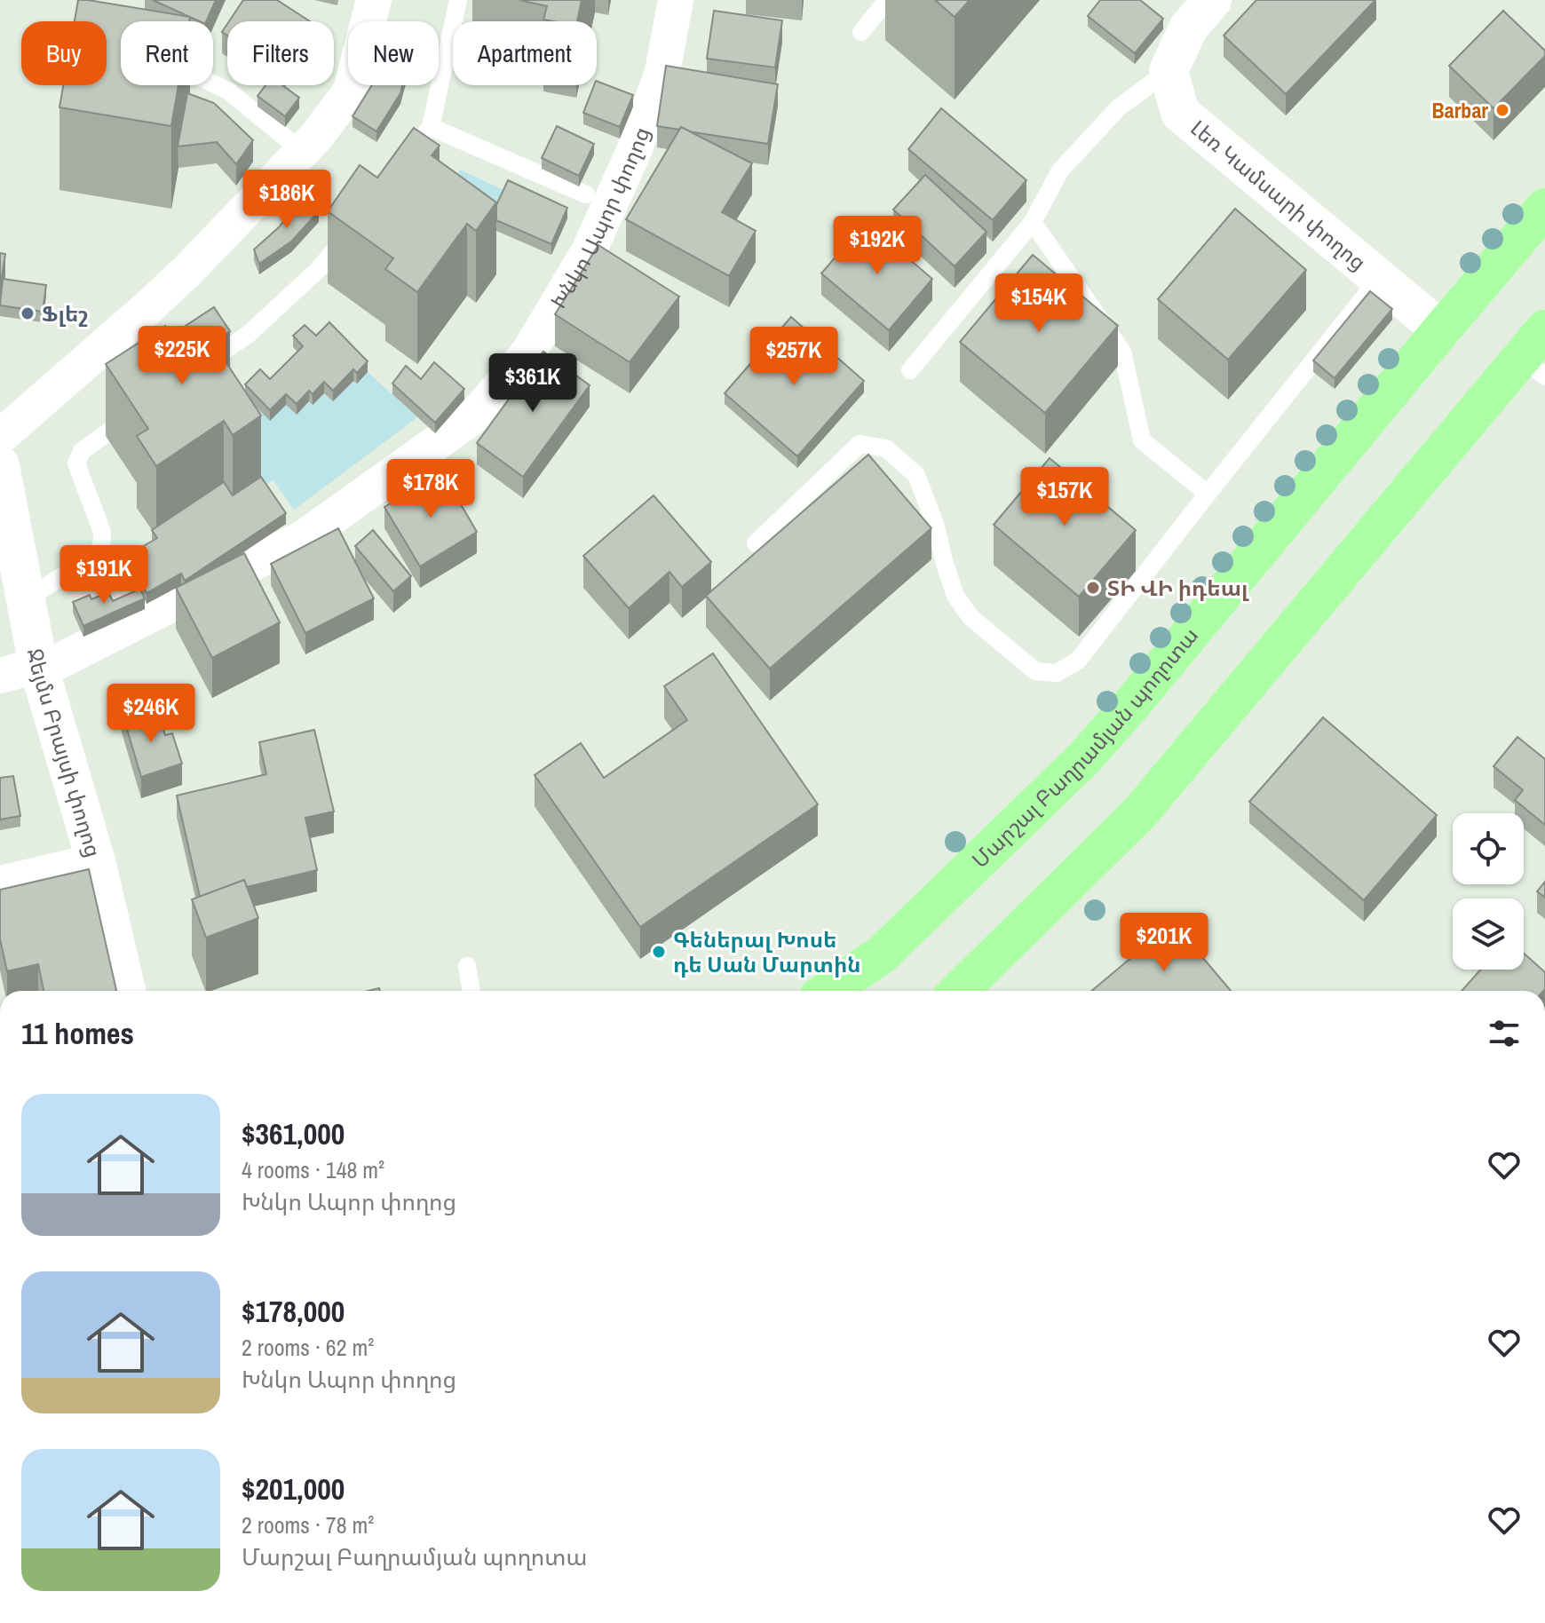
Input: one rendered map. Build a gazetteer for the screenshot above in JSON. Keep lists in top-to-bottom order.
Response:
{
  "streets": {
    "main road": ["Մարշալ Բաղրամյան պողոտա"],
    "street": ["Լեռ Կամսարի փողոց", "Խնկո Ապոր փողոց", "Ջեյմս Բրայսի փողոց"]
  },
  "crossings": [
    ["Լեռ Կամսարի փողոց", "Մարշալ Բաղրամյան պողոտա"],
    ["Խնկո Ապոր փողոց", "Ջեյմս Բրայսի փողոց"]
  ],
  "places": [
    "Barbar",
    "Ֆլեշ",
    "ՏԻ ՎԻ իդեալ",
    "Գեներալ Խոսե դե Սան Մարտին"
  ],
  "page": {
    "chip": [
      "Buy",
      "Rent",
      "Filters",
      "New",
      "Apartment"
    ],
    "price": [
      "$186K",
      "$192K",
      "$154K",
      "$225K",
      "$257K",
      "$361K",
      "$178K",
      "$157K",
      "$191K",
      "$246K",
      "$201K"
    ],
    "heading": "11 homes",
    "list": [
      {
        "name": "$361,000",
        "note": "4 rooms · 148 m² · Խնկո Ապոր փողոց"
      },
      {
        "name": "$178,000",
        "note": "2 rooms · 62 m² · Խնկո Ապոր փողոց"
      },
      {
        "name": "$201,000",
        "note": "2 rooms · 78 m² · Մարշալ Բաղրամյան պողոտա"
      }
    ]
  }
}
